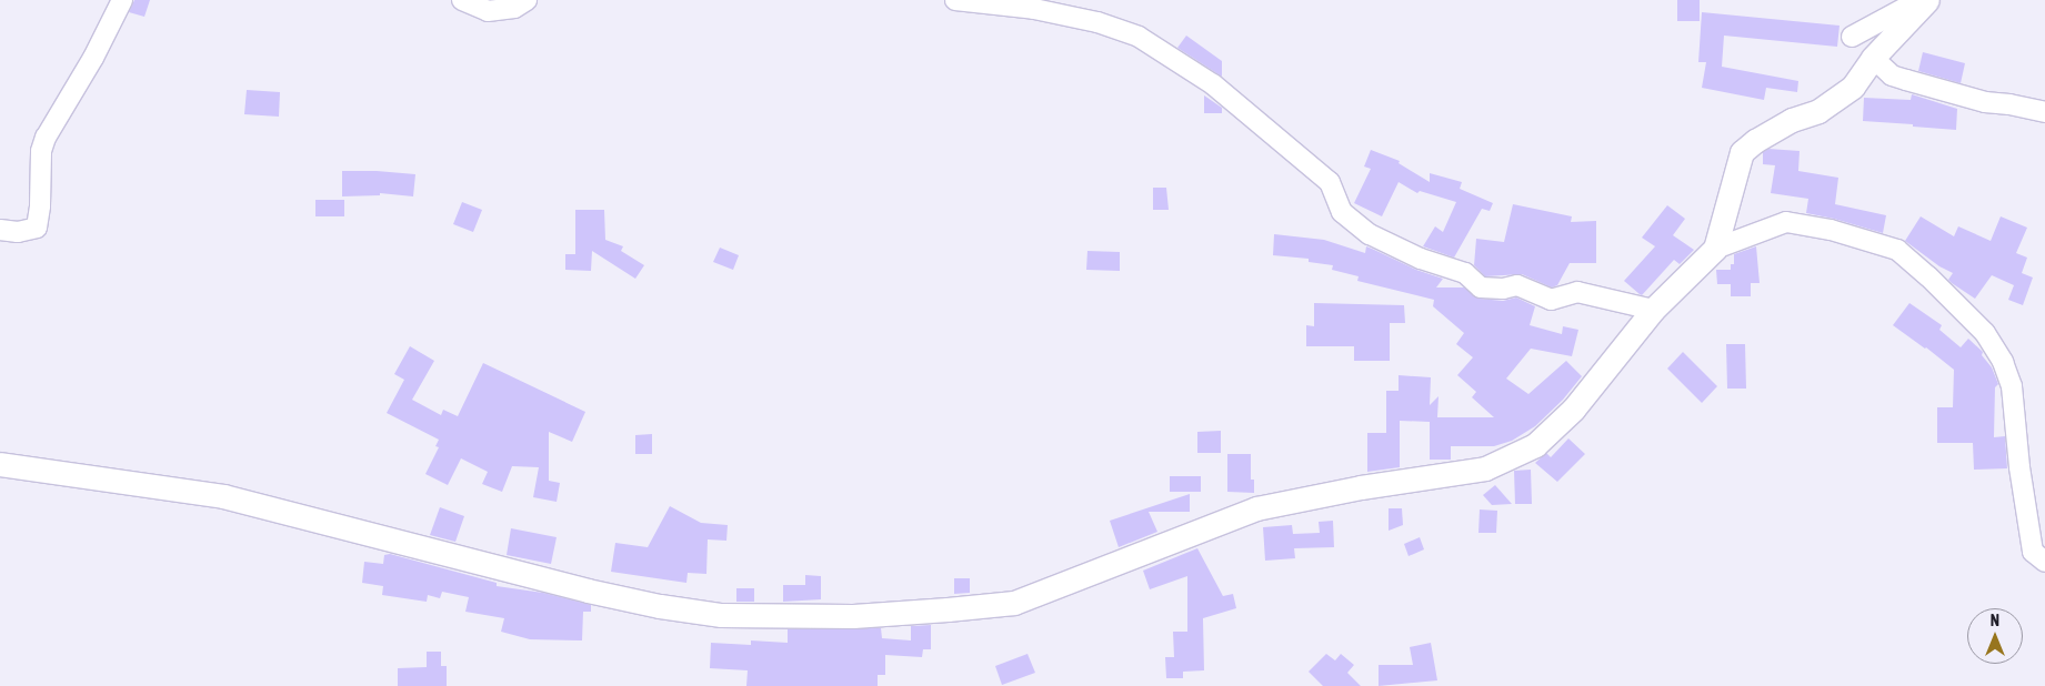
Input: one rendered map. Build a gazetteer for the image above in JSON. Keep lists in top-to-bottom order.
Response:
{
  "north": "top"
}
